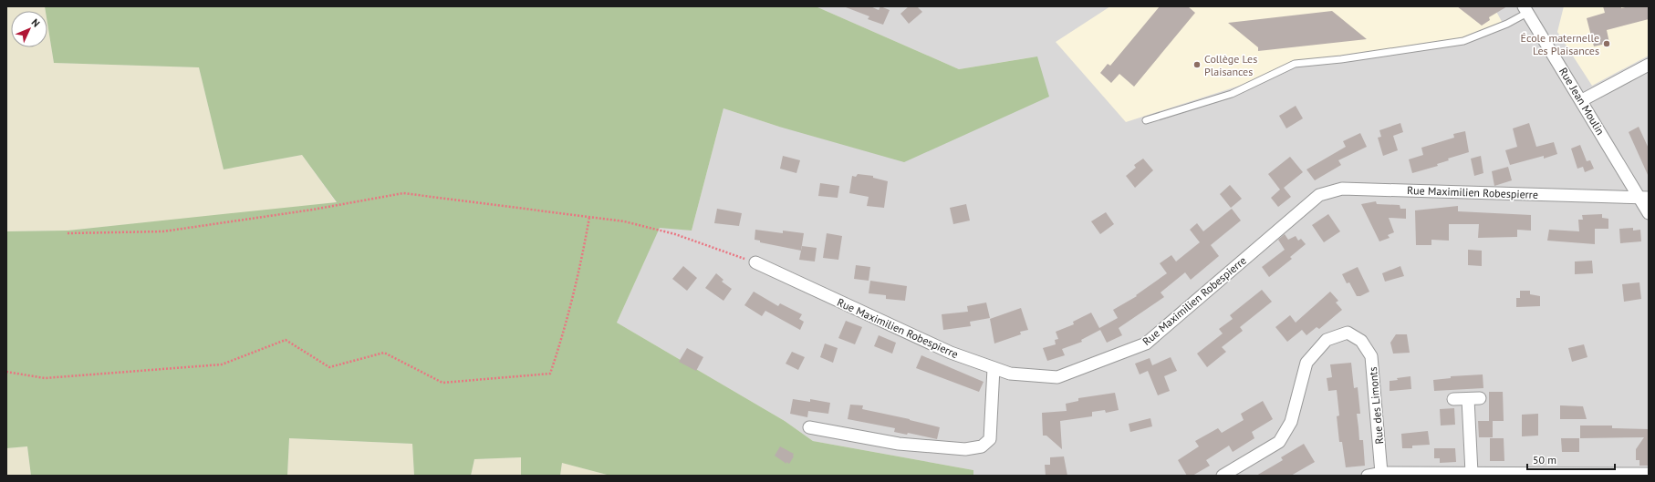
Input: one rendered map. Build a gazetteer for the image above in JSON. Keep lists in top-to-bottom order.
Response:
{
  "streets": {
    "street": ["Rue Jean Moulin", "Rue Maximilien Robespierre", "Rue des Limonts"]
  },
  "crossings": [
    ["Rue Jean Moulin", "Rue Maximilien Robespierre"]
  ],
  "places": ["École maternelle Les Plaisances", "Collège Les Plaisances"],
  "scale_bar": "50 m",
  "north": "top right"
}
